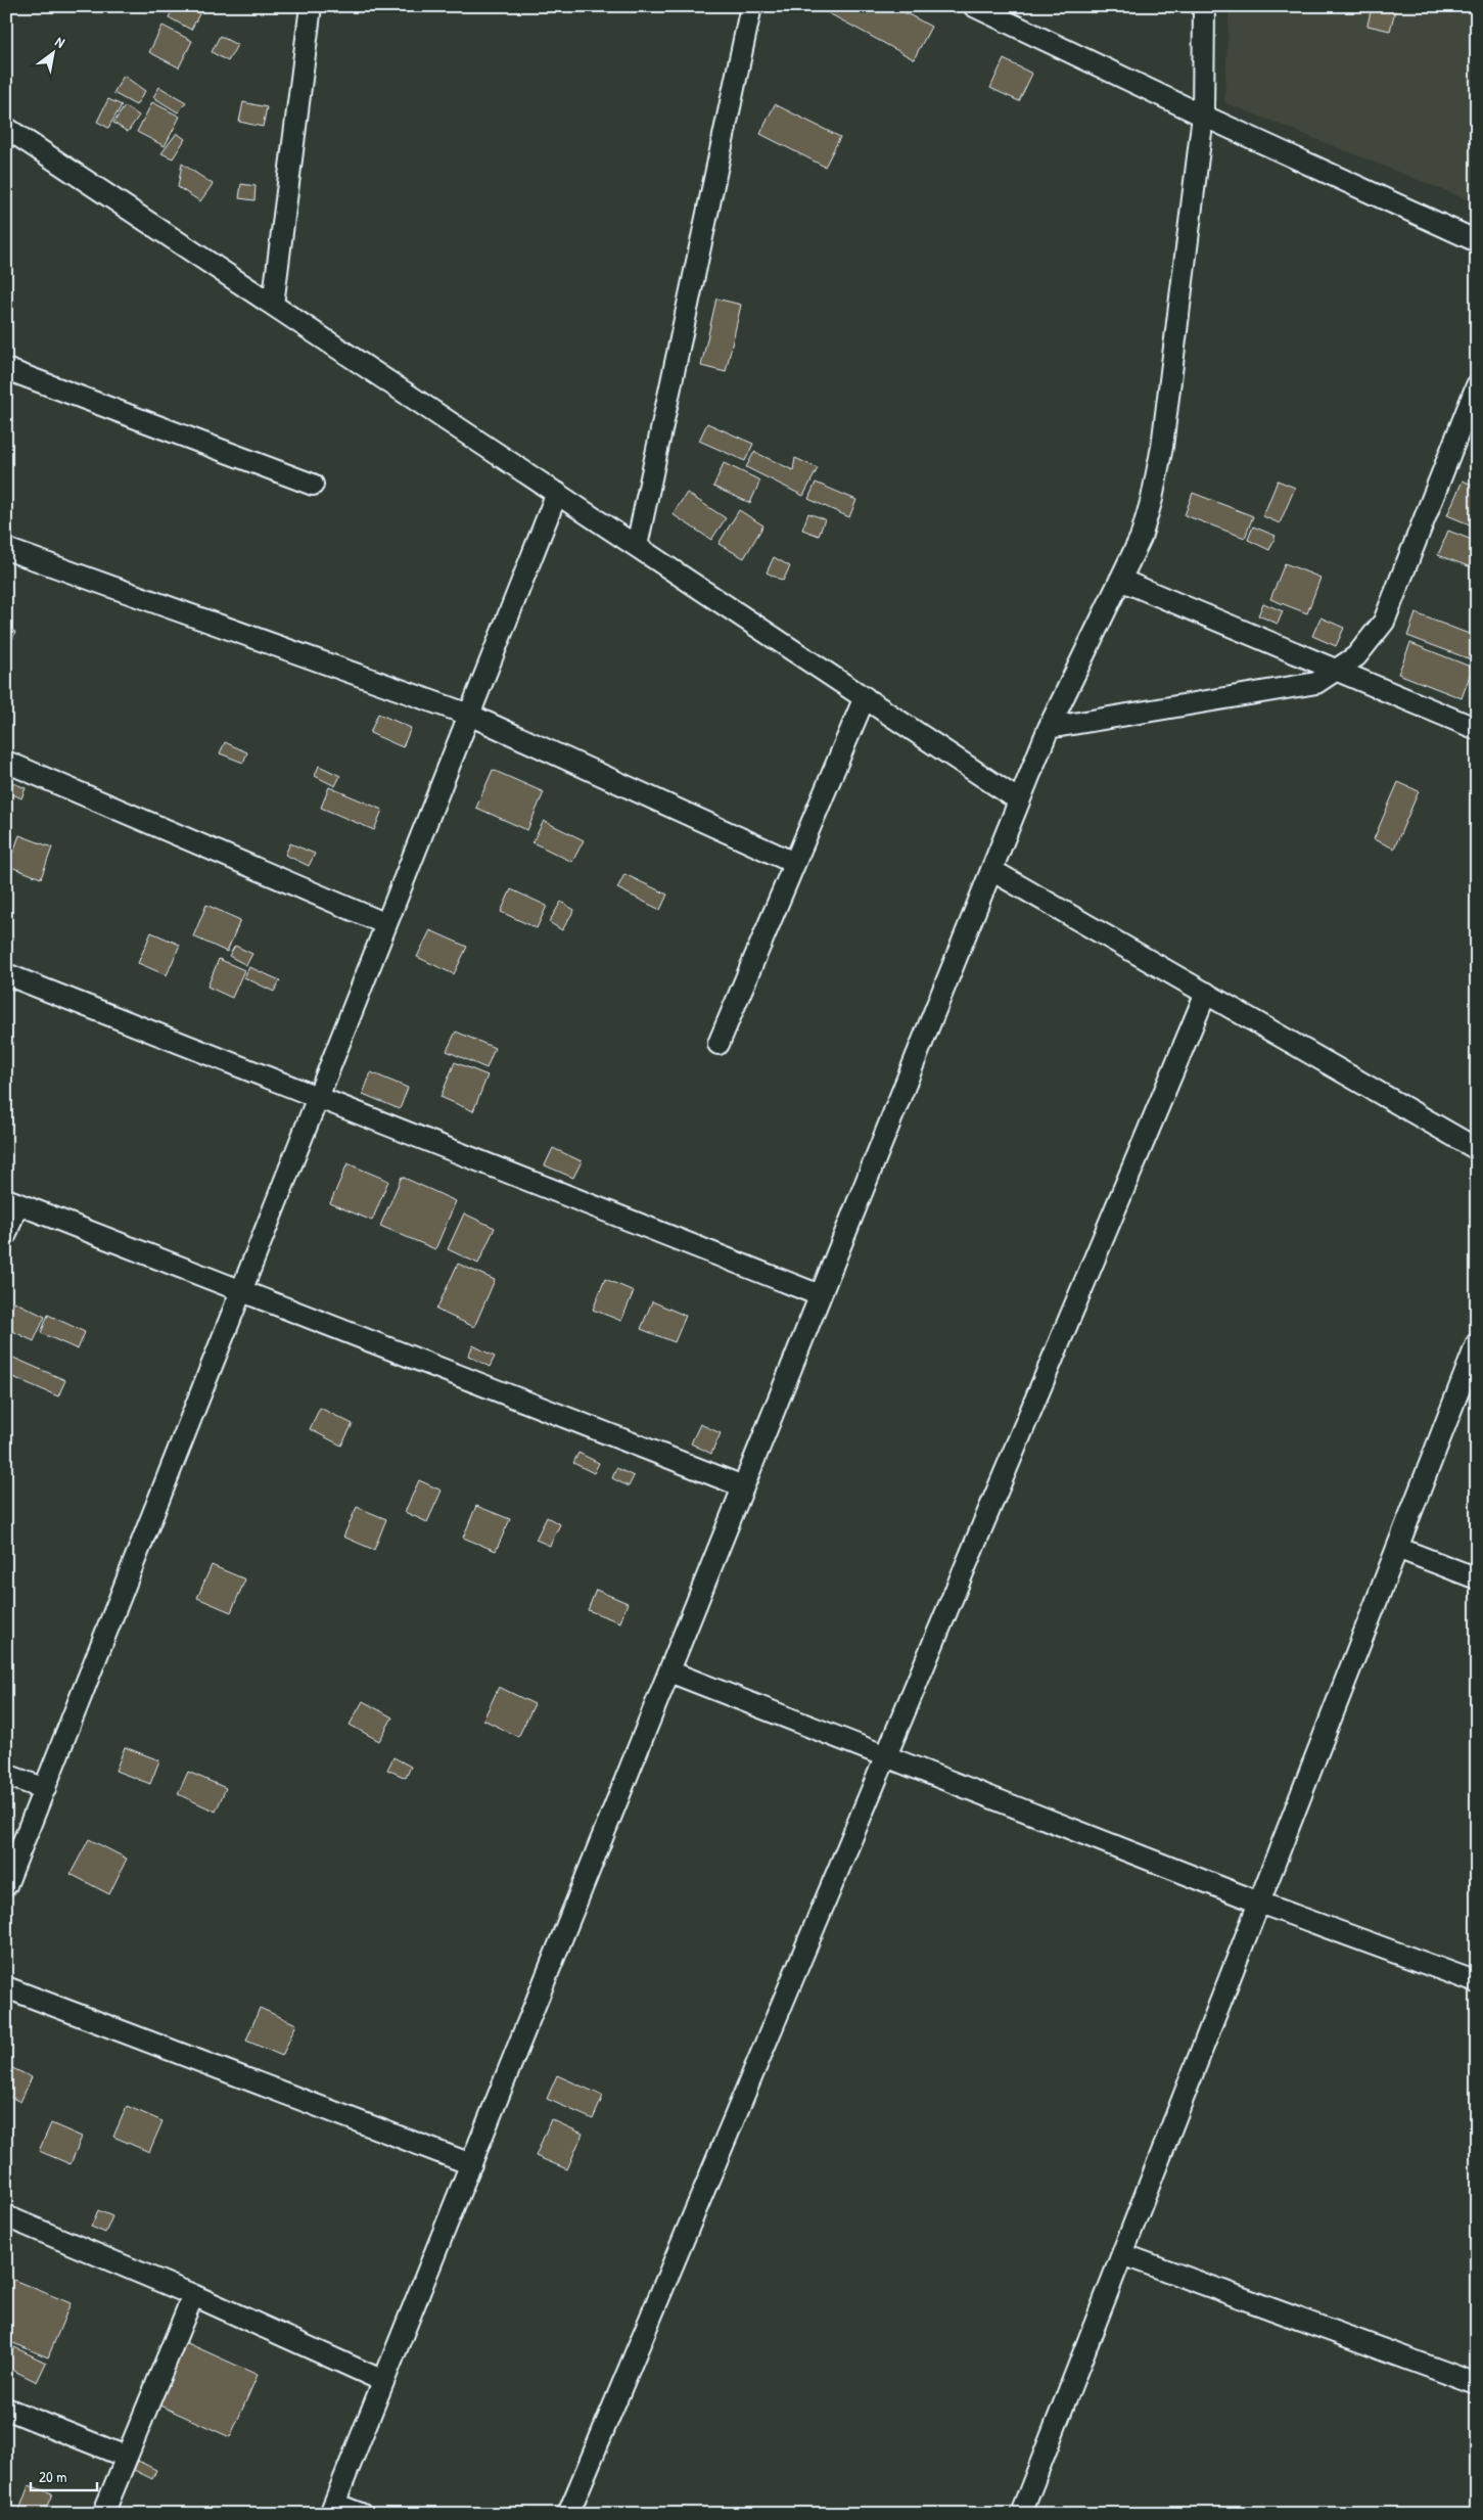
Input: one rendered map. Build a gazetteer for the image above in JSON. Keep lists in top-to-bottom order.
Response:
{
  "scale_bar": "20 m",
  "north": "top right"
}
